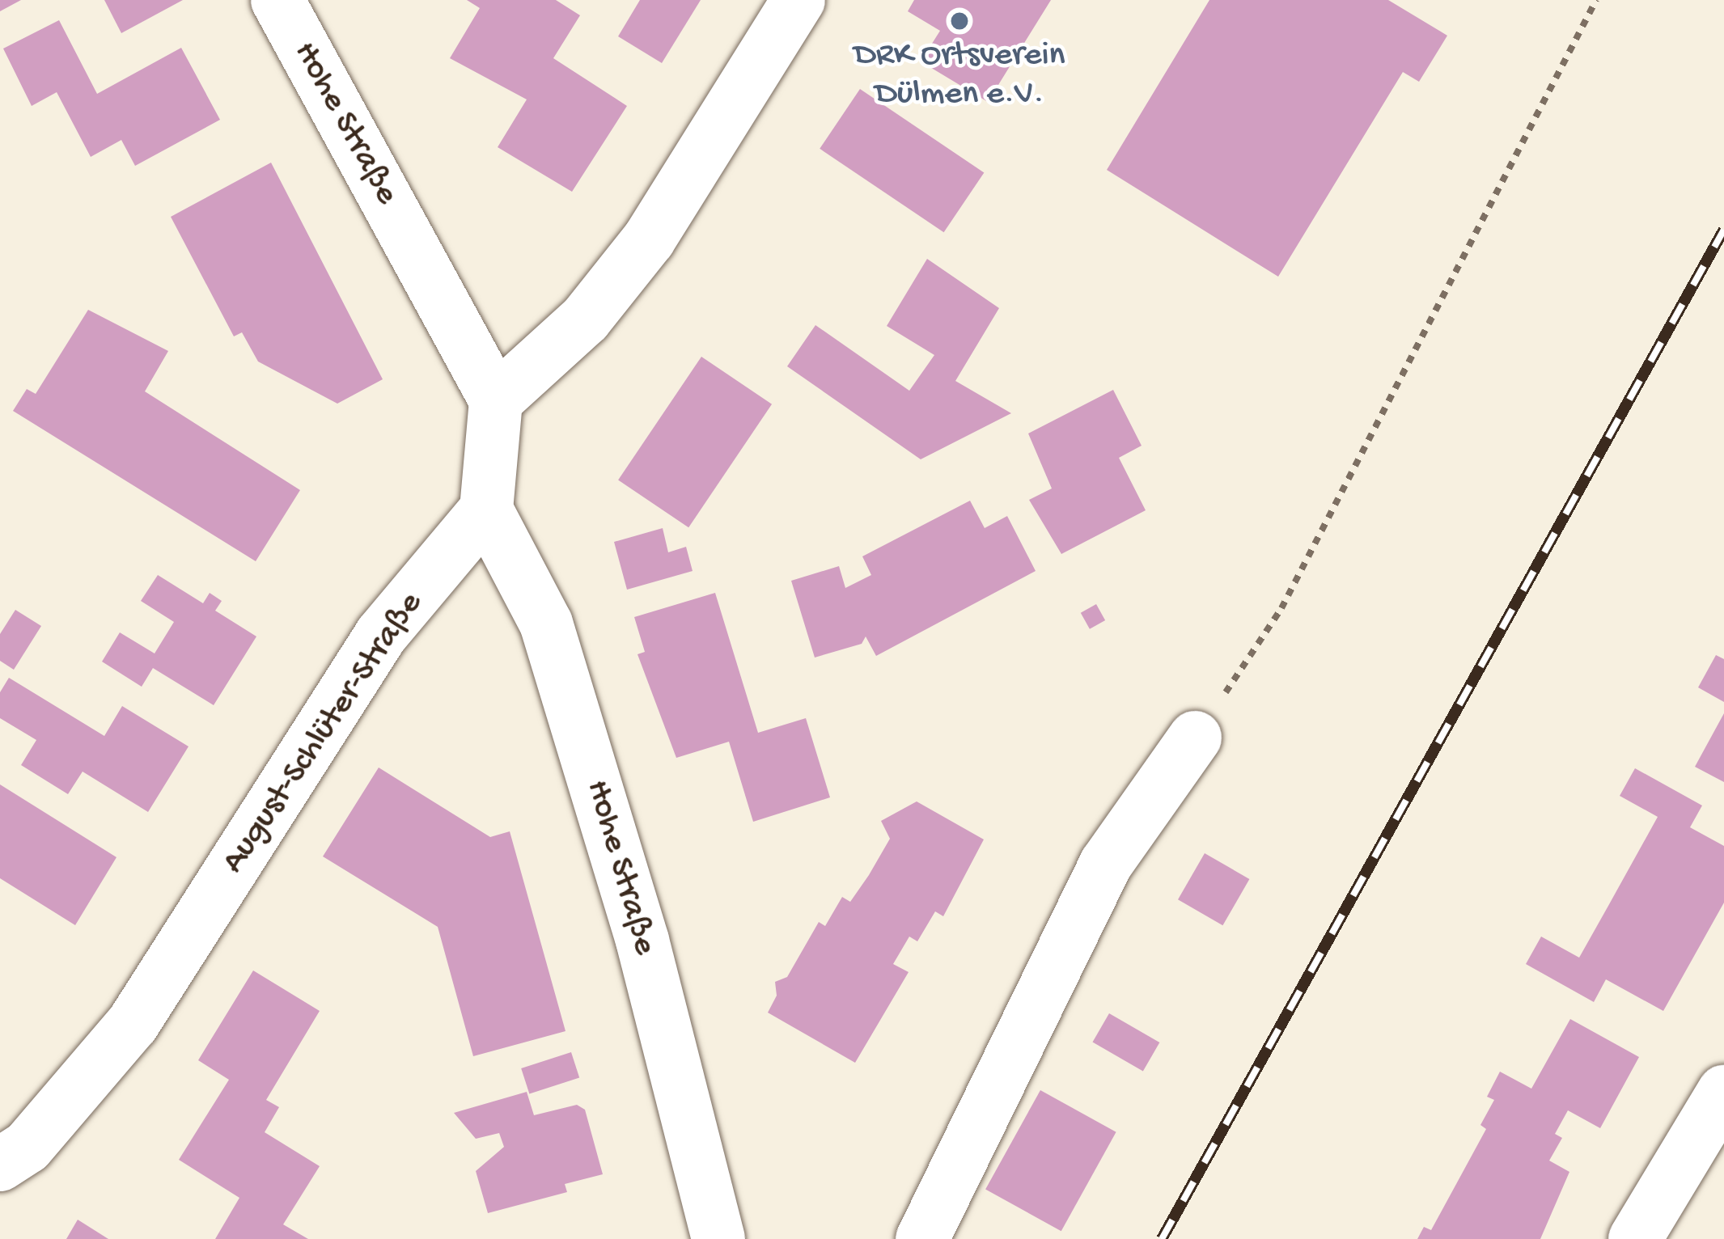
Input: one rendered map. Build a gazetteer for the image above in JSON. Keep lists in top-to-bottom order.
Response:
{
  "streets": {
    "street": ["Hohe Straße", "August-Schlüter-Straße"]
  },
  "crossings": [
    ["Hohe Straße", "August-Schlüter-Straße"]
  ],
  "places": ["DRK Ortsverein Dülmen e.V."]
}
